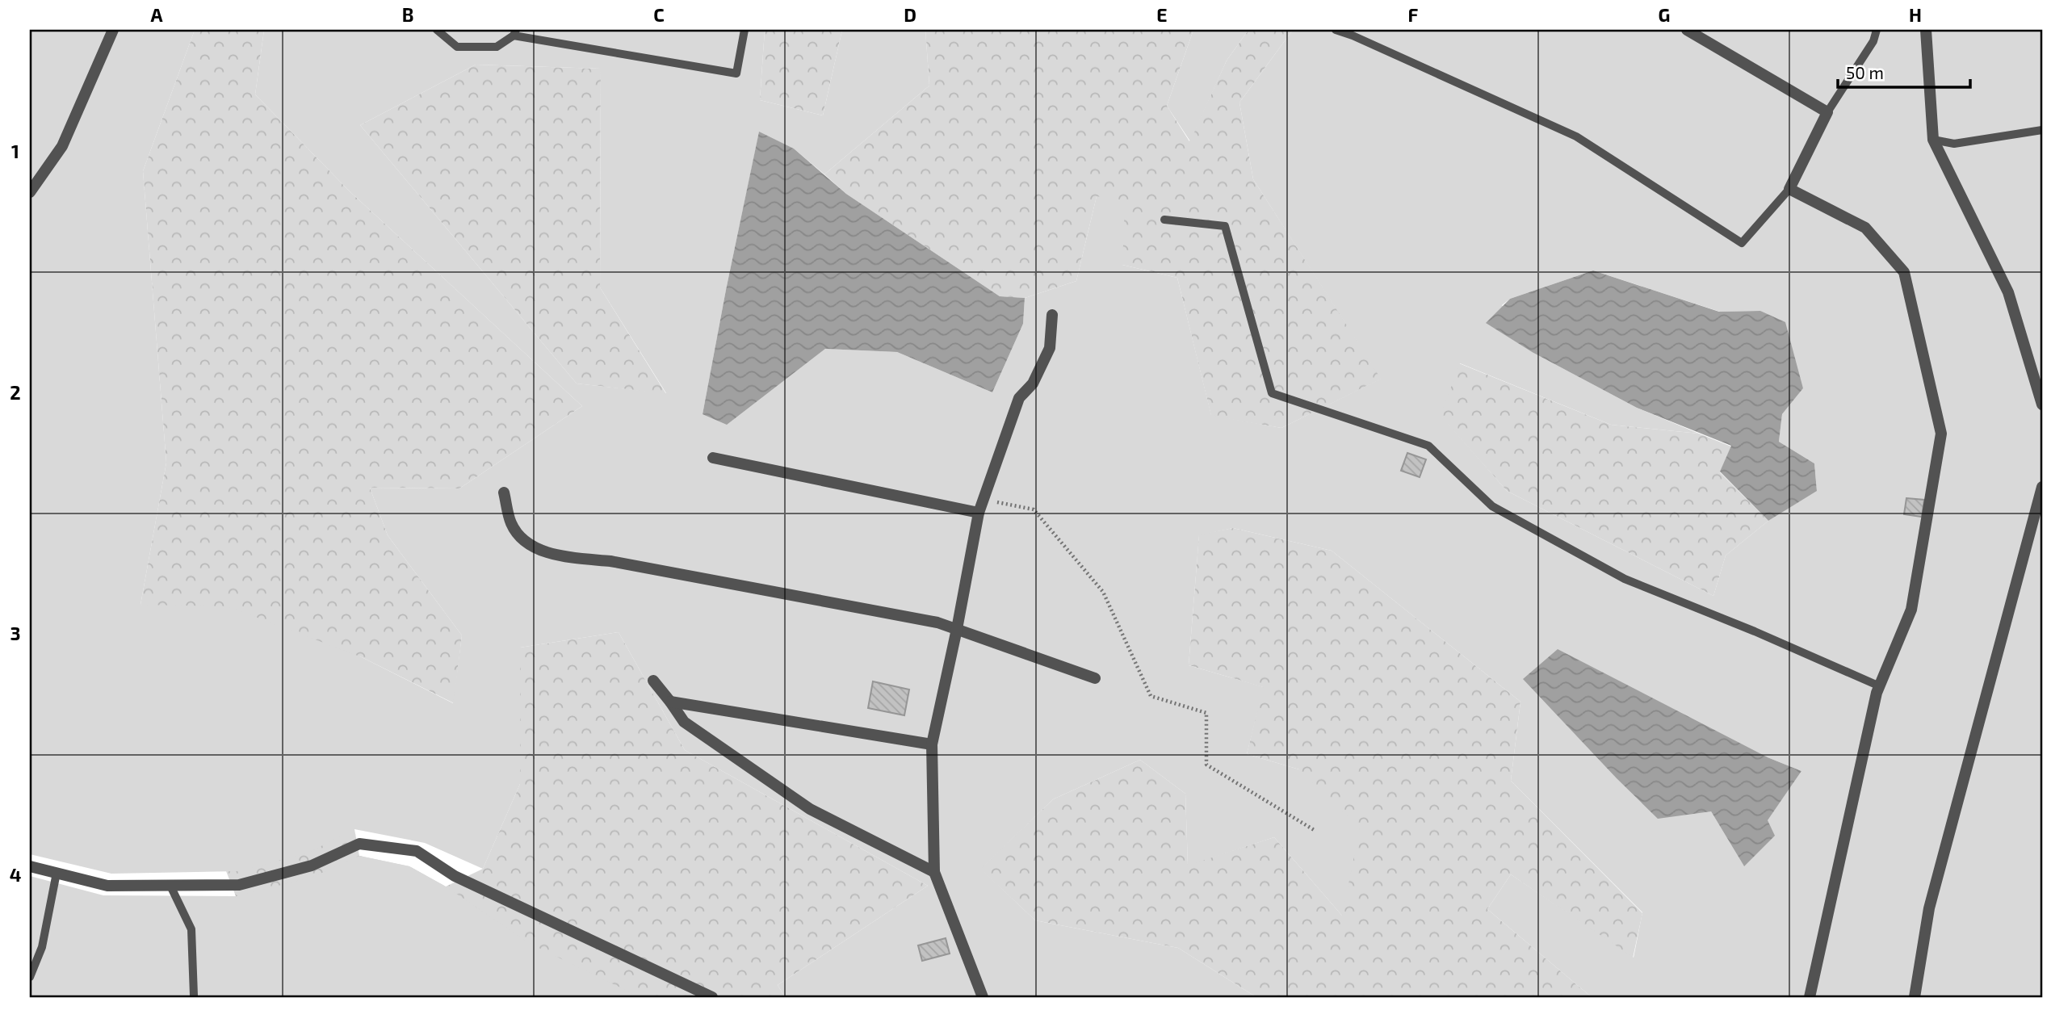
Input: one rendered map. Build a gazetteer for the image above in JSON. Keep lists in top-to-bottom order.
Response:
{
  "scale_bar": "50 m",
  "grid": {
    "columns": [
      "A",
      "B",
      "C",
      "D",
      "E",
      "F",
      "G",
      "H"
    ],
    "rows": [
      "1",
      "2",
      "3",
      "4"
    ]
  }
}
